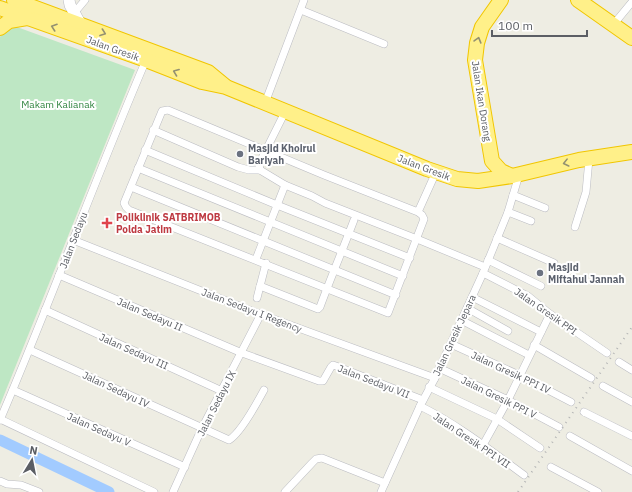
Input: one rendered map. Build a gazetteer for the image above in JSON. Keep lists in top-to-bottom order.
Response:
{
  "streets": {
    "highway": ["Jalan Gresik", "Jalan Ikan Dorang"],
    "street": [
      "Jalan Sedayu",
      "Jalan Sedayu I Regency",
      "Jalan Gresik PPI",
      "Jalan Sedayu II",
      "Jalan Gresik Jepara",
      "Jalan Sedayu III",
      "Jalan Gresik PPI IV",
      "Jalan Sedayu VII",
      "Jalan Sedayu IV",
      "Jalan Gresik PPI V",
      "Jalan Sedayu IX",
      "Jalan Sedayu V",
      "Jalan Gresik PPI VII"
    ]
  },
  "crossings": [
    ["Jalan Gresik", "Jalan Sedayu"],
    ["Jalan Gresik", "Jalan Gresik Jepara"],
    ["Jalan Sedayu", "Jalan Sedayu I Regency"],
    ["Jalan Sedayu", "Jalan Sedayu II"],
    ["Jalan Sedayu", "Jalan Sedayu III"],
    ["Jalan Sedayu", "Jalan Sedayu IV"],
    ["Jalan Sedayu", "Jalan Sedayu V"],
    ["Jalan Sedayu I Regency", "Jalan Gresik Jepara"],
    ["Jalan Sedayu I Regency", "Jalan Sedayu IX"],
    ["Jalan Gresik PPI", "Jalan Gresik Jepara"],
    ["Jalan Sedayu II", "Jalan Sedayu VII"],
    ["Jalan Sedayu II", "Jalan Sedayu IX"],
    ["Jalan Gresik Jepara", "Jalan Gresik PPI IV"],
    ["Jalan Gresik Jepara", "Jalan Sedayu VII"],
    ["Jalan Gresik Jepara", "Jalan Gresik PPI V"],
    ["Jalan Gresik Jepara", "Jalan Gresik PPI VII"],
    ["Jalan Sedayu III", "Jalan Sedayu IX"],
    ["Jalan Sedayu VII", "Jalan Sedayu IX"],
    ["Jalan Sedayu VII", "Jalan Gresik PPI VII"],
    ["Jalan Sedayu IV", "Jalan Sedayu IX"],
    ["Jalan Sedayu IX", "Jalan Sedayu V"]
  ],
  "one_way": ["Jalan Ikan Dorang"],
  "parks": ["Makam Kalianak"],
  "places": {
    "other": ["Masjid Khoirul Bariyah", "Masjid Miftahul Jannah"],
    "health": ["Poliklinik SATBRIMOB Polda Jatim"]
  },
  "scale_bar": "100 m",
  "north": "top"
}
